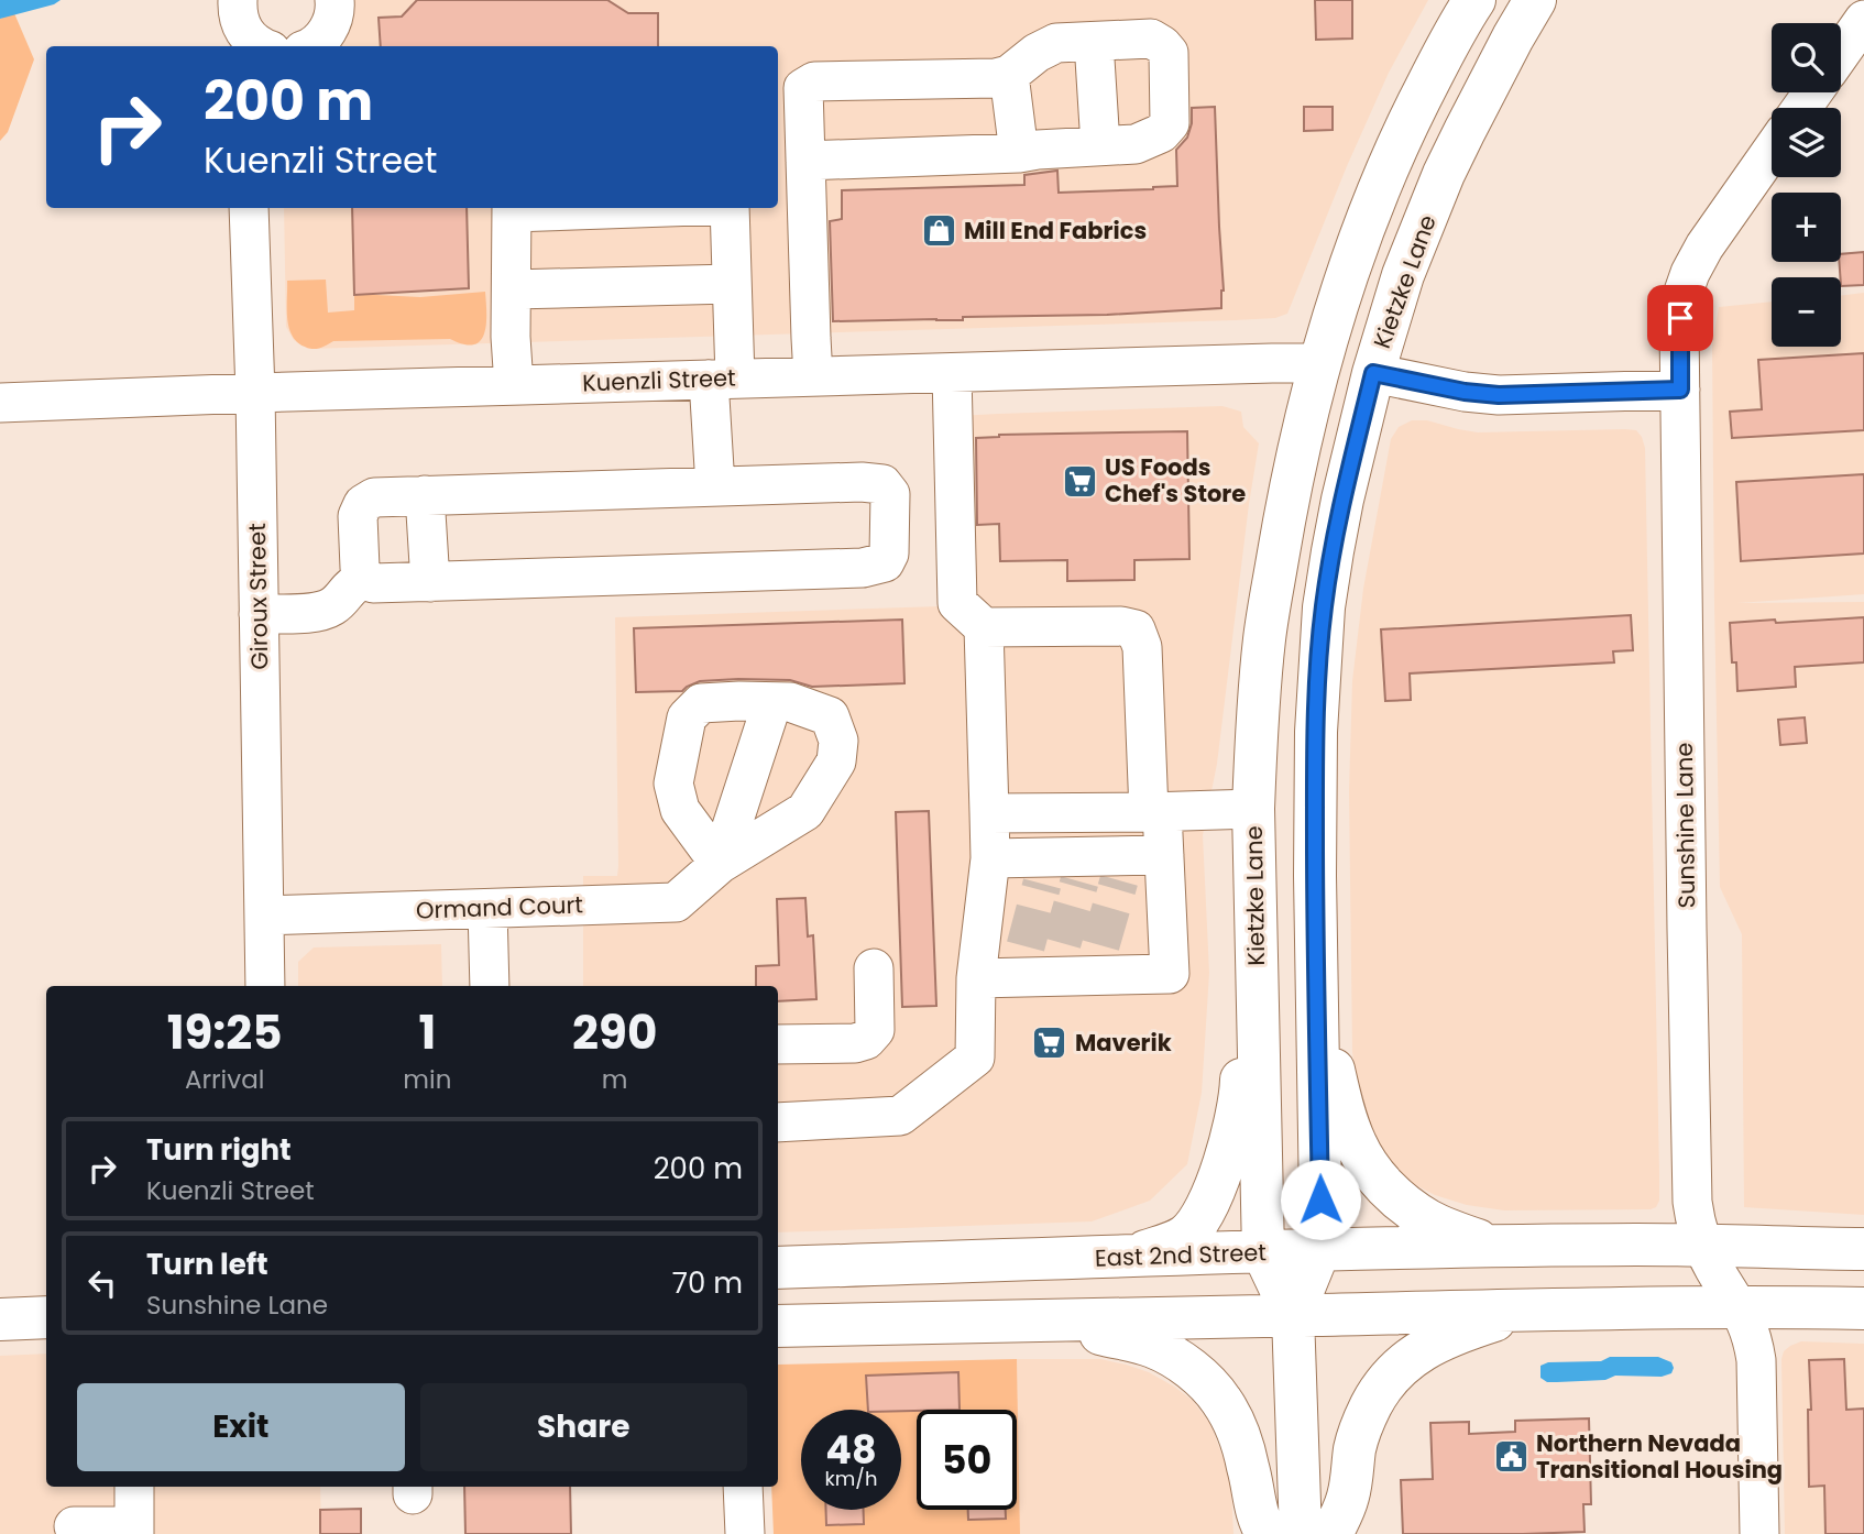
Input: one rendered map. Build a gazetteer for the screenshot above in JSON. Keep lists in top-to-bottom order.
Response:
{
  "streets": {
    "main road": ["Kietzke Lane", "East 2nd Street"],
    "street": [
      "Kuenzli Street",
      "Giroux Street",
      "Sunshine Lane",
      "Ormand Court"
    ]
  },
  "crossings": [
    ["Kietzke Lane", "Kuenzli Street"],
    ["Kietzke Lane", "East 2nd Street"],
    ["Kuenzli Street", "Giroux Street"],
    ["Giroux Street", "Ormand Court"],
    ["Sunshine Lane", "East 2nd Street"]
  ],
  "places": {
    "shop": ["Mill End Fabrics"],
    "supermarket": ["US Foods Chef's Store", "Maverik"],
    "public building": ["Northern Nevada Transitional Housing"]
  },
  "page": {
    "map_buttons": ["+", "−"],
    "turn": ["200 m", "Kuenzli Street"],
    "eta": [
      "19:25",
      "Arrival",
      "1",
      "min",
      "290",
      "m"
    ],
    "list": [
      {
        "name": "Turn right",
        "note": "Kuenzli Street",
        "value": "200 m"
      },
      {
        "name": "Turn left",
        "note": "Sunshine Lane",
        "value": "70 m"
      }
    ],
    "buttons": ["Exit", "Share"],
    "speed": "48 km/h",
    "limit": "50"
  }
}
